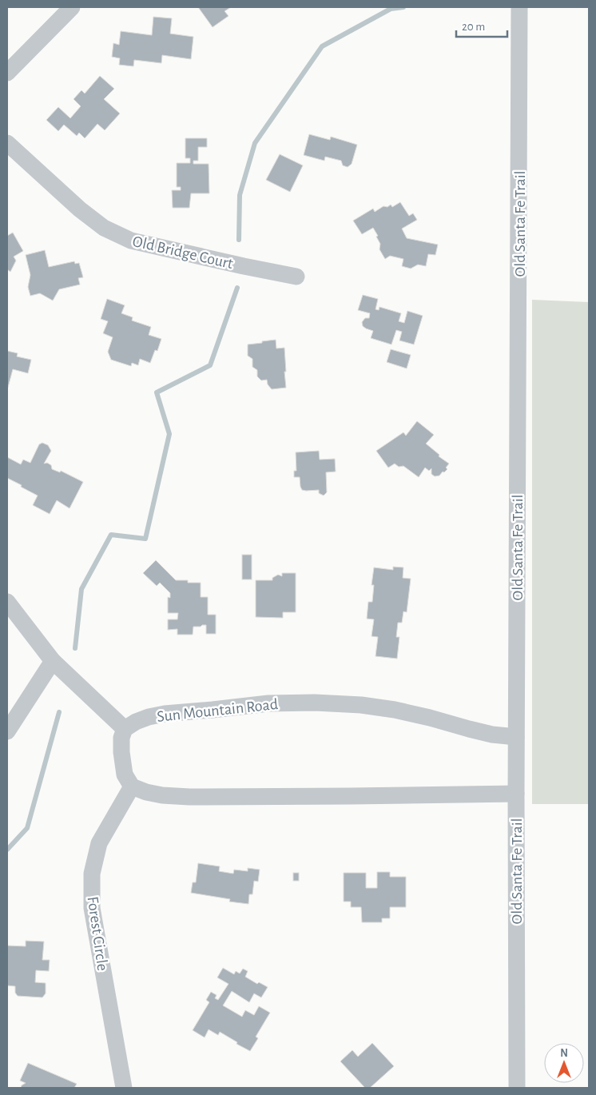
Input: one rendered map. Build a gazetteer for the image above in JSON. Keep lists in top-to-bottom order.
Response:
{
  "streets": {
    "street": [
      "Old Santa Fe Trail",
      "Old Bridge Court",
      "Sun Mountain Road",
      "Forest Circle"
    ]
  },
  "crossings": [
    ["Old Santa Fe Trail", "Sun Mountain Road"]
  ],
  "scale_bar": "20 m",
  "north": "top"
}
